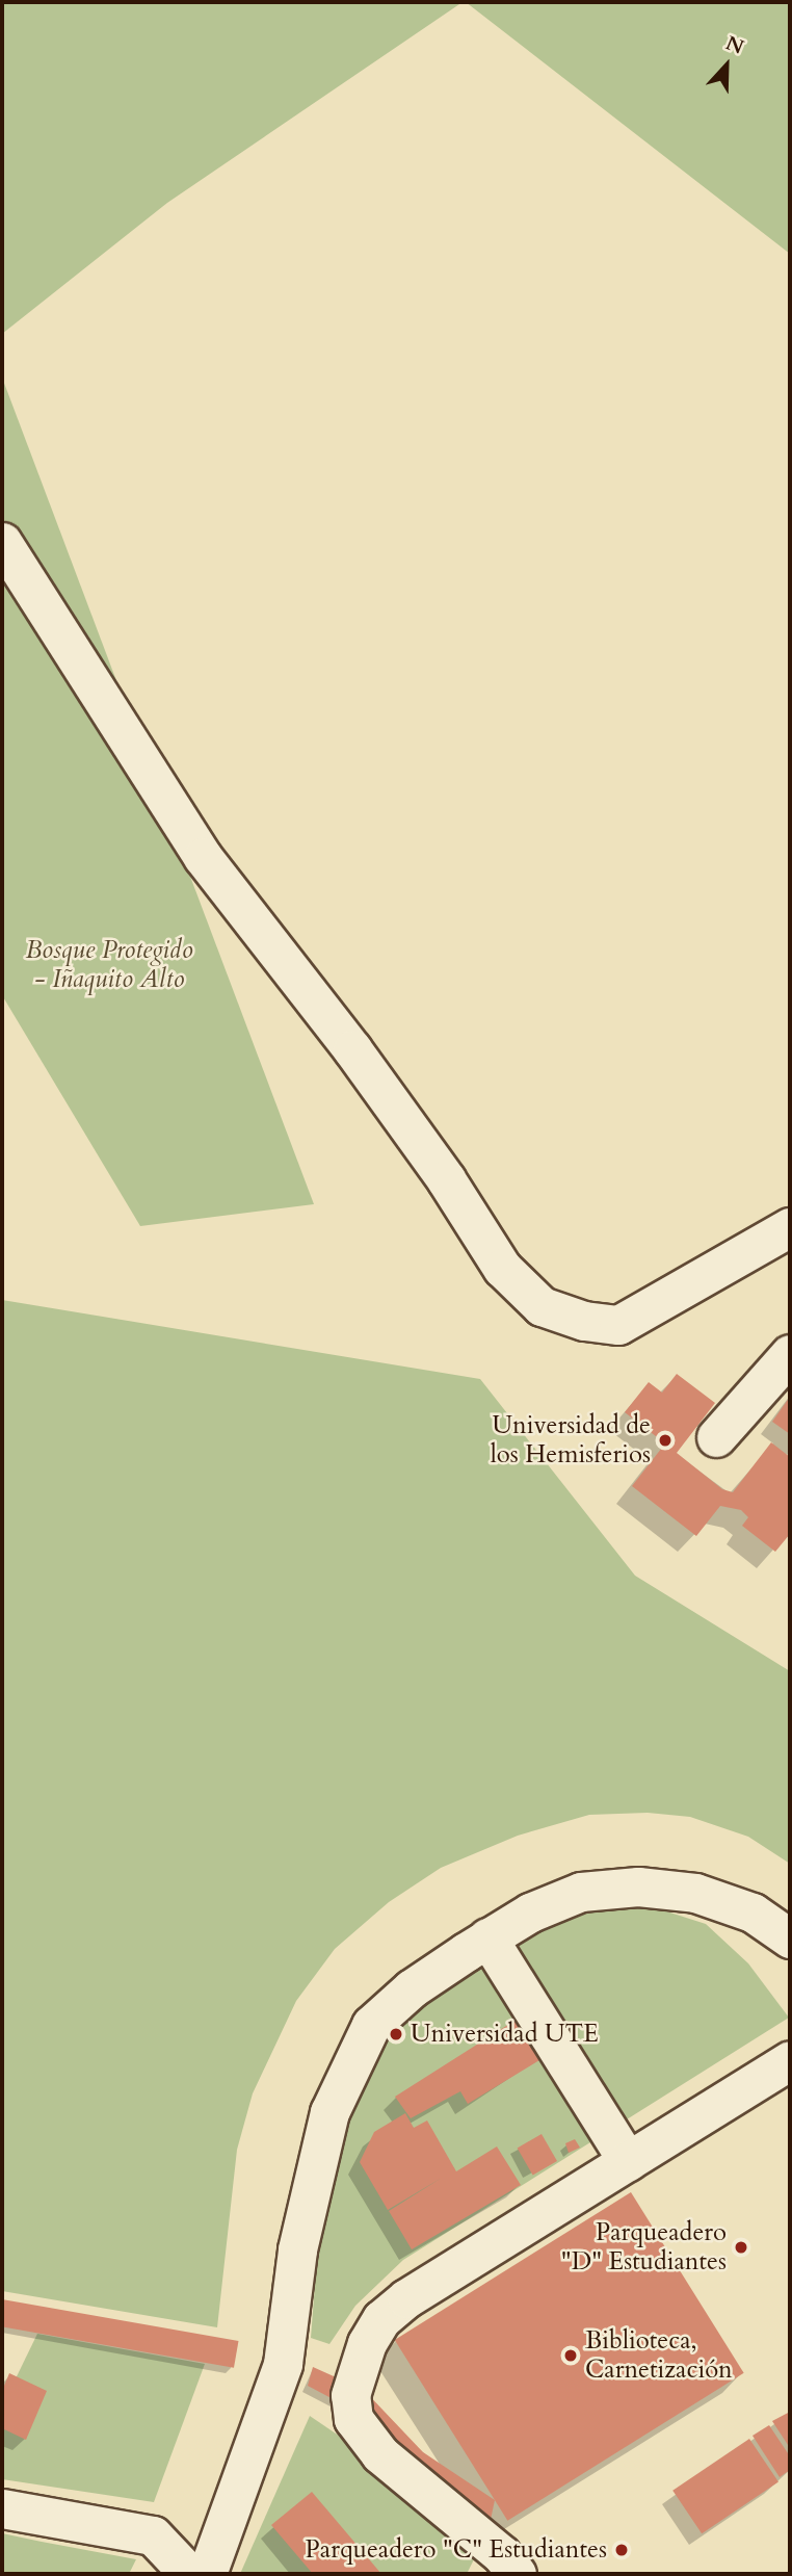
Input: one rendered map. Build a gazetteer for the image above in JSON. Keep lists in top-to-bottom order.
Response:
{
  "parks": ["Bosque Protegido - Iñaquito Alto"],
  "places": [
    "Universidad de los Hemisferios",
    "Universidad UTE",
    "Parqueadero \"D\" Estudiantes",
    "Biblioteca, Carnetización",
    "Parqueadero \"C\" Estudiantes"
  ],
  "north": "top"
}
